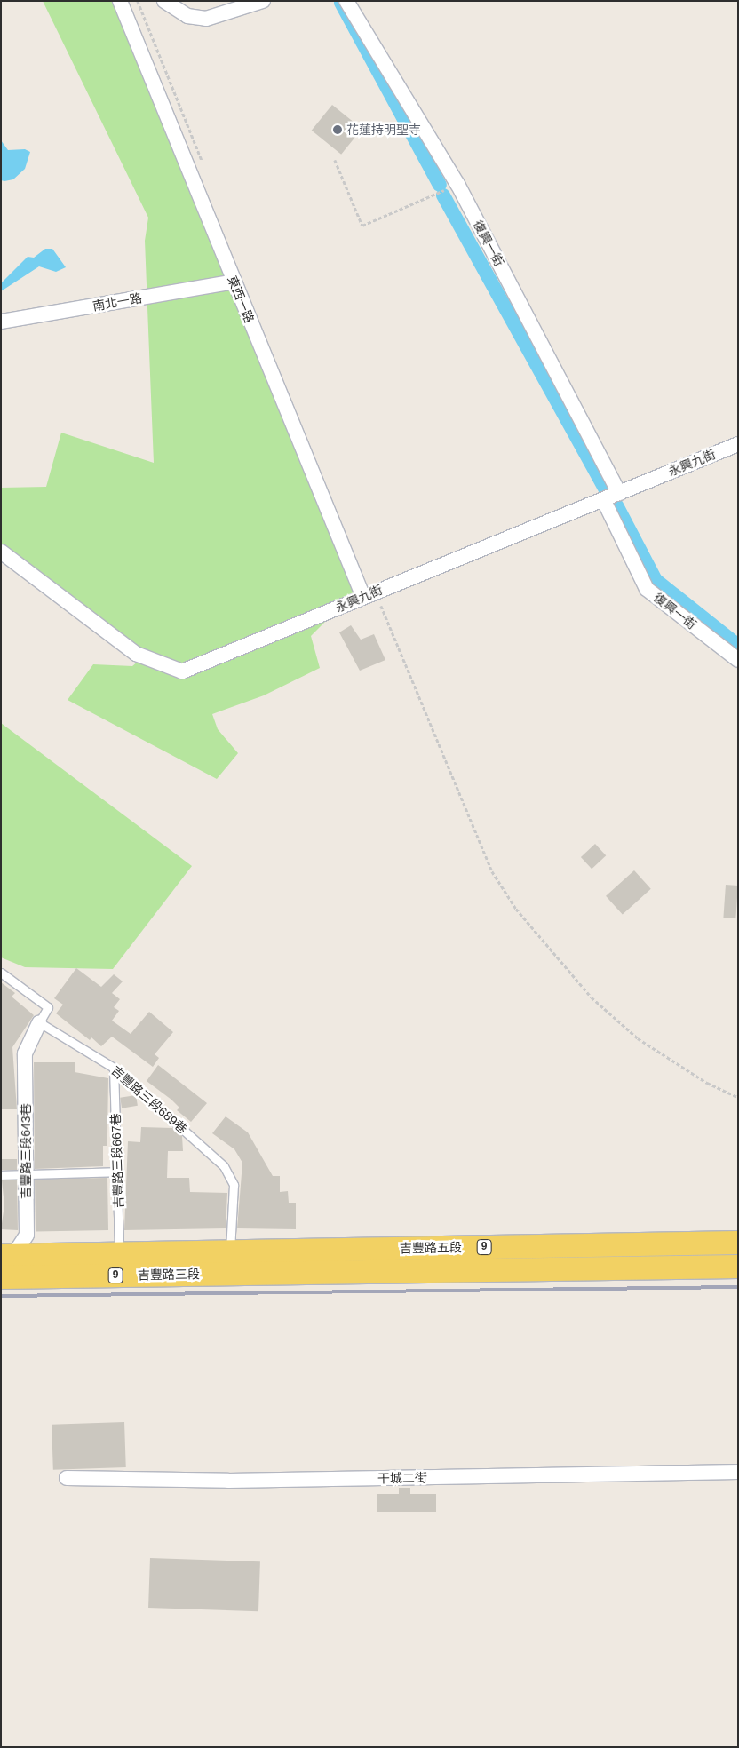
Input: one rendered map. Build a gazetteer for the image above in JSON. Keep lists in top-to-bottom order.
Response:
{
  "streets": {
    "main road": ["9", "吉豐路五段", "吉豐路三段"],
    "street": [
      "復興一街",
      "東西一路",
      "南北一路",
      "永興九街",
      "吉豐路三段643巷",
      "干城二街"
    ],
    "lane": ["吉豐路三段689巷", "吉豐路三段667巷"]
  },
  "crossings": [
    ["復興一街", "永興九街"],
    ["東西一路", "南北一路"],
    ["東西一路", "永興九街"],
    ["吉豐路三段689巷", "吉豐路三段643巷"],
    ["吉豐路三段689巷", "吉豐路三段667巷"],
    ["吉豐路三段689巷", "吉豐路五段"],
    ["吉豐路三段689巷", "吉豐路三段"],
    ["吉豐路三段643巷", "吉豐路三段"],
    ["吉豐路三段667巷", "吉豐路三段"],
    ["吉豐路五段", "吉豐路三段"]
  ],
  "places": ["花蓮持明聖寺"]
}
